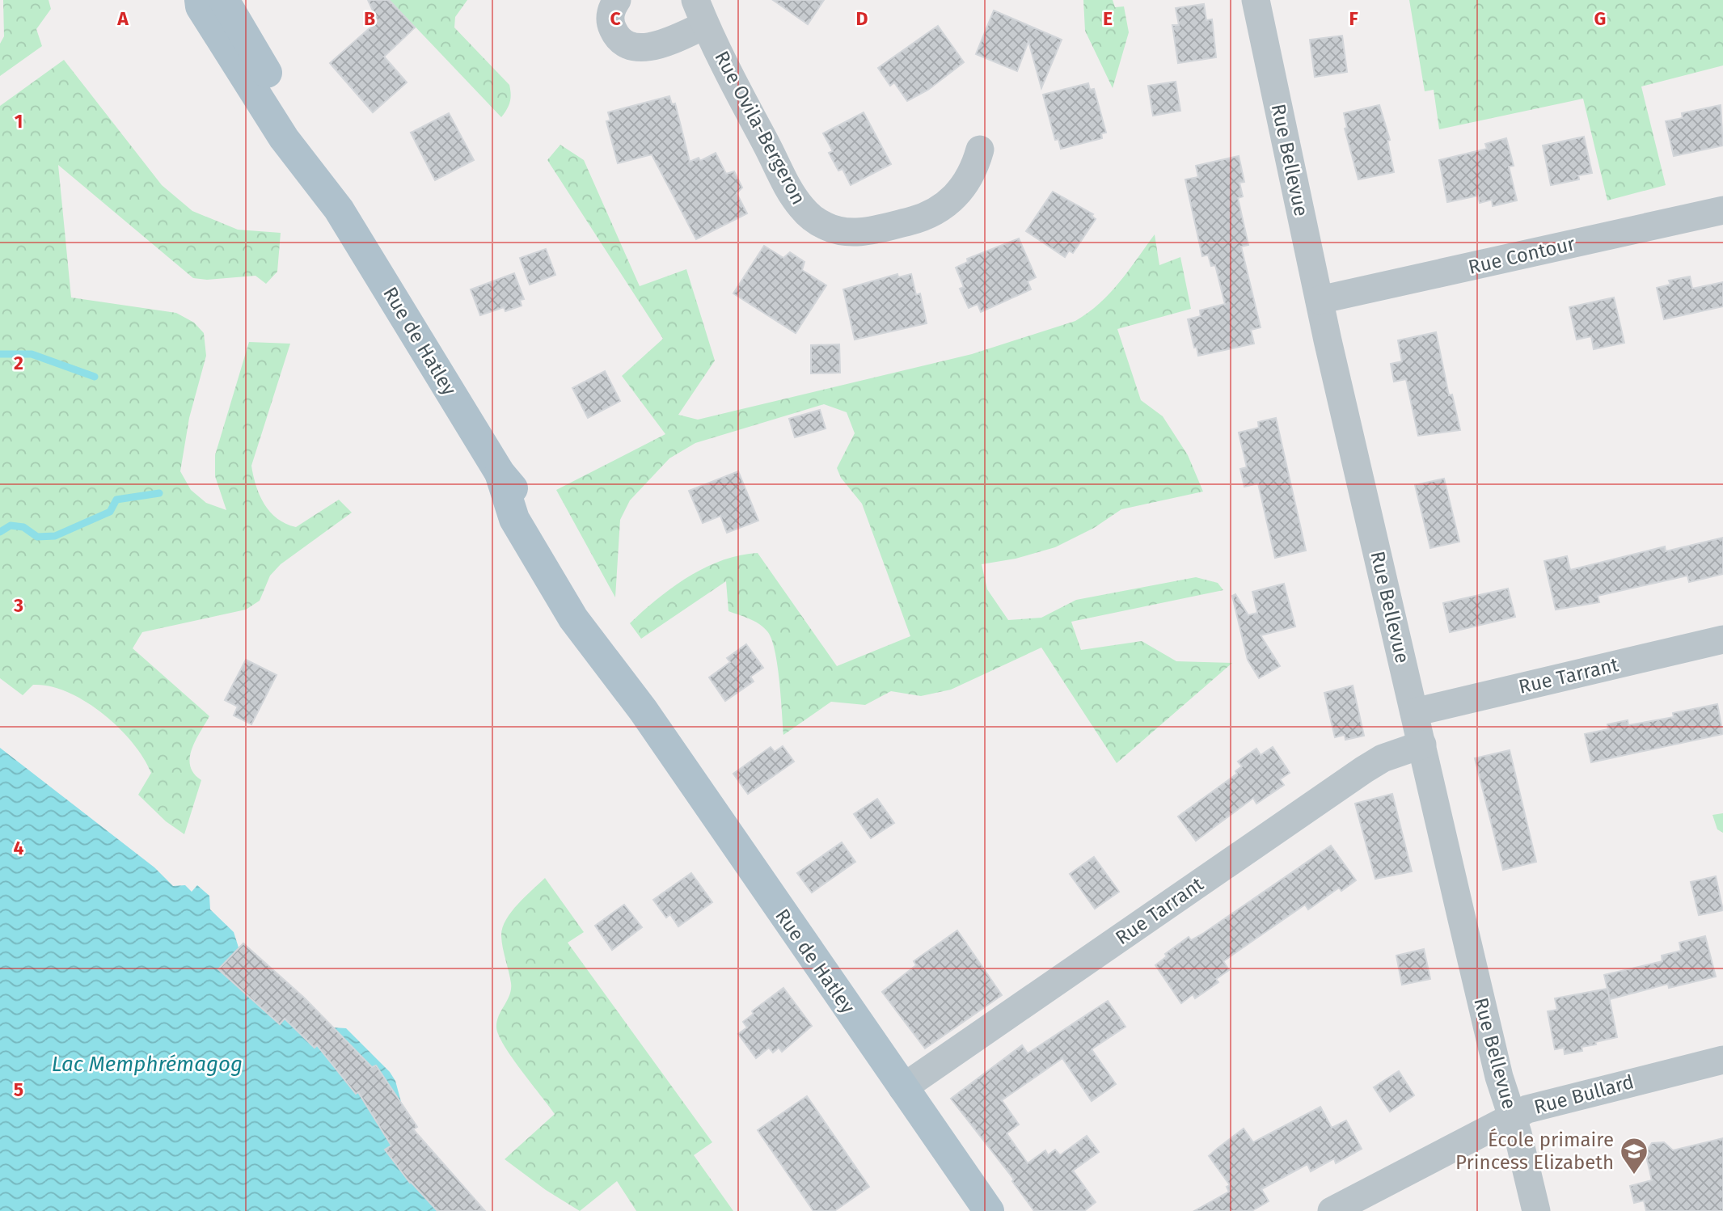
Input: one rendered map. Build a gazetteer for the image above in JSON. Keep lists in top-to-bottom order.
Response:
{
  "streets": {
    "main road": ["Rue de Hatley"],
    "street": [
      "Rue Ovila-Bergeron",
      "Rue Bellevue",
      "Rue Contour",
      "Rue Tarrant",
      "Rue Bullard"
    ]
  },
  "crossings": [
    ["Rue Bellevue", "Rue Contour"],
    ["Rue Bellevue", "Rue Tarrant"],
    ["Rue Bellevue", "Rue Bullard"],
    ["Rue de Hatley", "Rue Tarrant"]
  ],
  "water": ["Lac Memphrémagog"],
  "places": {
    "school or university": ["École primaire Princess Elizabeth"]
  },
  "grid": {
    "columns": [
      "A",
      "B",
      "C",
      "D",
      "E",
      "F",
      "G"
    ],
    "rows": [
      "1",
      "2",
      "3",
      "4",
      "5"
    ]
  }
}
